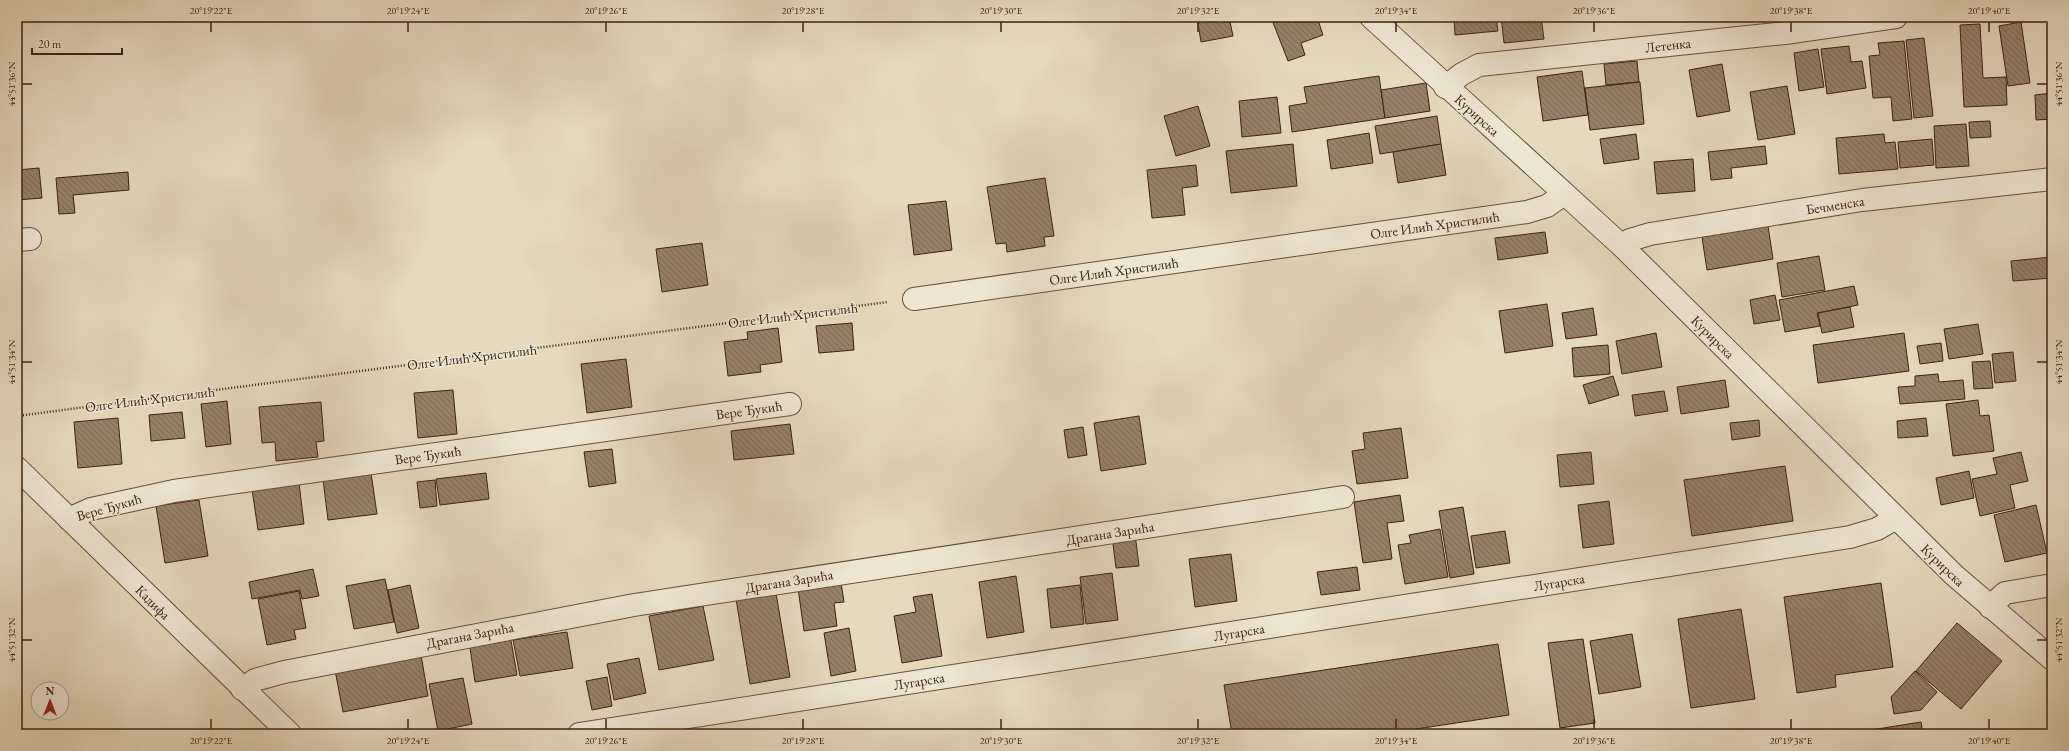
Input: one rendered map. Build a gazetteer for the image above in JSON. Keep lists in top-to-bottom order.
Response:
{
  "streets": {
    "street": [
      "Летенка",
      "Курирска",
      "Бечменска",
      "Олге Илић Христилић",
      "Вере Ђукић",
      "Драгана Зарића",
      "Лугарска",
      "Кадифа"
    ]
  },
  "crossings": [
    ["Летенка", "Курирска"],
    ["Курирска", "Бечменска"],
    ["Курирска", "Олге Илић Христилић"],
    ["Курирска", "Лугарска"],
    ["Вере Ђукић", "Кадифа"],
    ["Драгана Зарића", "Кадифа"]
  ],
  "scale_bar": "20 m",
  "north": "top",
  "coordinates": [
    "20°19'22\"E",
    "20°19'24\"E",
    "20°19'26\"E",
    "20°19'28\"E",
    "20°19'30\"E",
    "20°19'32\"E",
    "20°19'34\"E",
    "20°19'36\"E",
    "20°19'38\"E",
    "20°19'40\"E",
    "44°51'36\"N",
    "44°51'34\"N",
    "44°51'32\"N"
  ]
}
